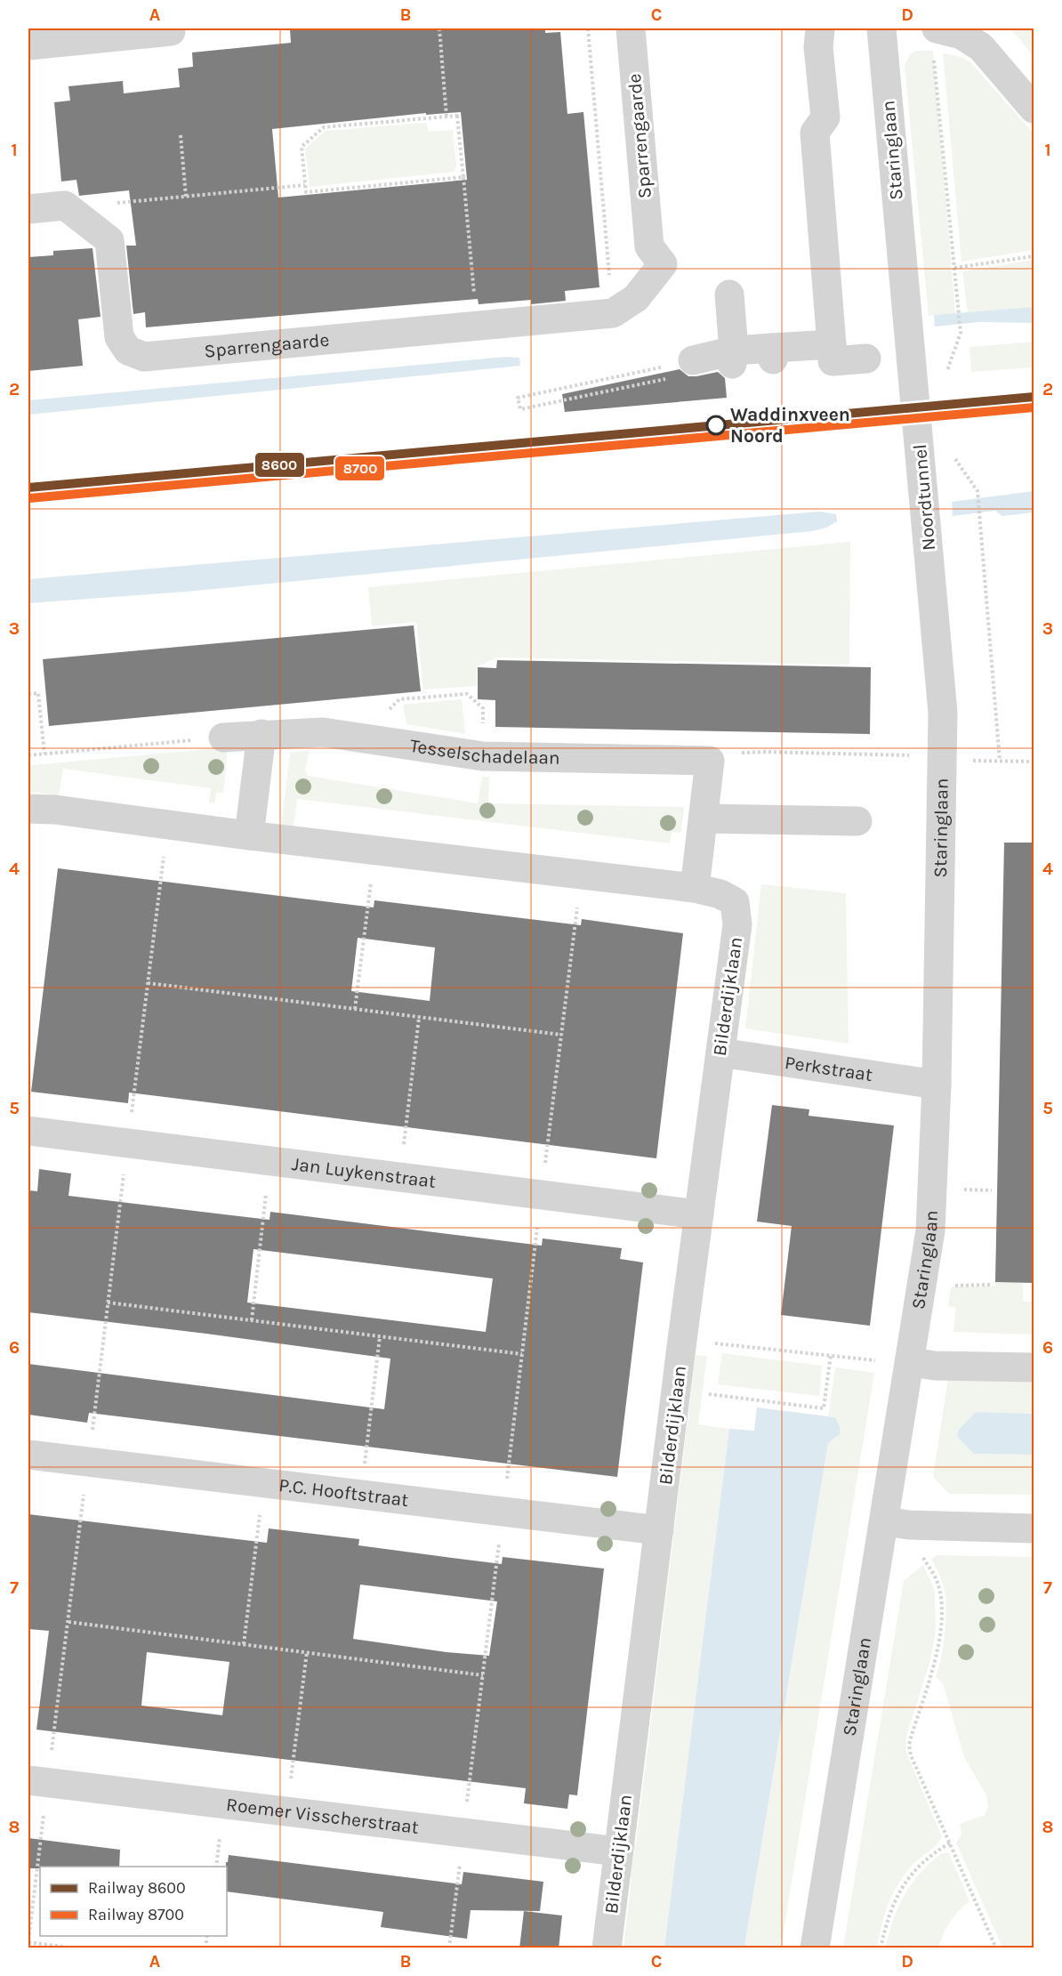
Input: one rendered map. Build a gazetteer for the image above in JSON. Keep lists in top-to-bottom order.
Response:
{
  "streets": {
    "street": [
      "Sparrengaarde",
      "Staringlaan",
      "Noordtunnel",
      "Tesselschadelaan",
      "Bilderdijklaan",
      "Perkstraat",
      "Jan Luykenstraat",
      "P.C. Hooftstraat",
      "Roemer Visscherstraat"
    ]
  },
  "crossings": [
    ["Staringlaan", "Noordtunnel"],
    ["Staringlaan", "Perkstraat"],
    ["Bilderdijklaan", "Perkstraat"],
    ["Bilderdijklaan", "Jan Luykenstraat"],
    ["Bilderdijklaan", "P.C. Hooftstraat"],
    ["Bilderdijklaan", "Roemer Visscherstraat"]
  ],
  "places": ["Waddinxveen Noord"],
  "lines": ["rail line 8600", "rail line 8700"],
  "legend": ["Railway 8600", "Railway 8700"],
  "grid": {
    "columns": [
      "A",
      "B",
      "C",
      "D"
    ],
    "rows": [
      "1",
      "2",
      "3",
      "4",
      "5",
      "6",
      "7",
      "8"
    ]
  }
}
